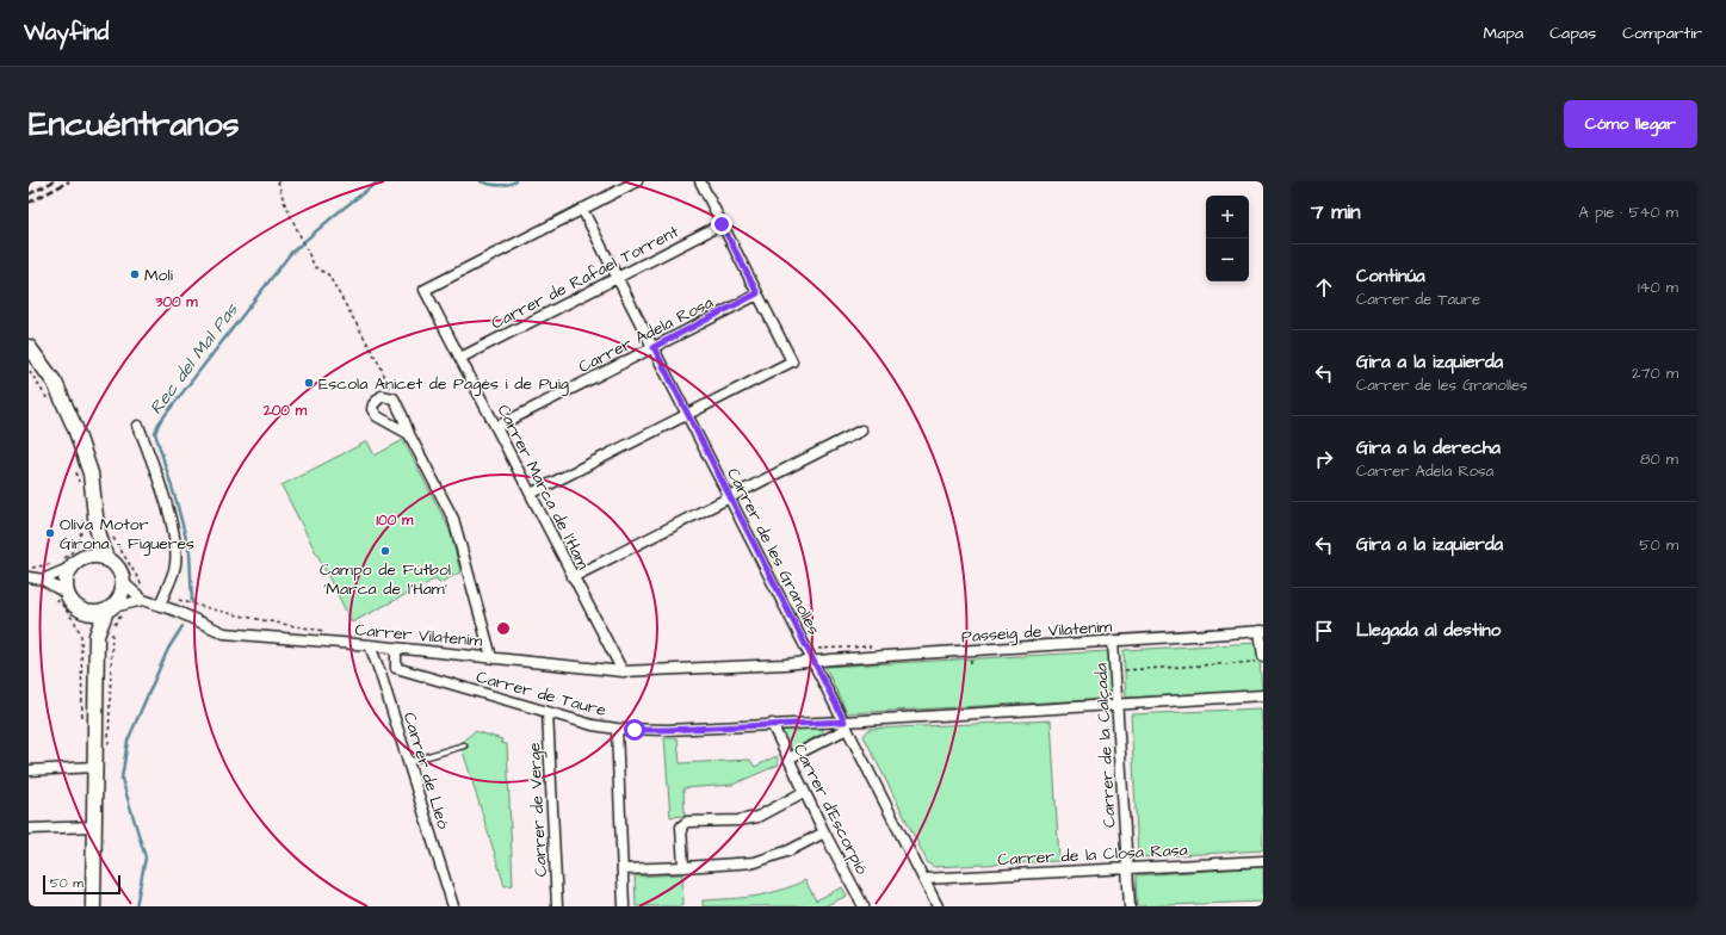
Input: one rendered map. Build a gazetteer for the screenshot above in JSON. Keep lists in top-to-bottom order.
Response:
{
  "streets": {
    "street": [
      "Carrer de Rafael Torrent",
      "Carrer Adela Rosa",
      "Carrer Marca de l'Ham",
      "Carrer de les Granolles",
      "Passeig de Vilatenim",
      "Carrer Vilatenim",
      "Carrer de Taure",
      "Carrer de la Calçada",
      "Carrer de Lleó",
      "Carrer d'Escorpió",
      "Carrer de Verge",
      "Carrer de la Closa Rasa"
    ]
  },
  "crossings": [
    ["Carrer de Rafael Torrent", "Carrer Marca de l'Ham"],
    ["Carrer de Rafael Torrent", "Carrer de les Granolles"],
    ["Carrer Adela Rosa", "Carrer Marca de l'Ham"],
    ["Carrer Adela Rosa", "Carrer de les Granolles"],
    ["Carrer Marca de l'Ham", "Carrer de les Granolles"],
    ["Carrer Marca de l'Ham", "Carrer Vilatenim"],
    ["Carrer de les Granolles", "Passeig de Vilatenim"],
    ["Carrer de les Granolles", "Carrer Vilatenim"],
    ["Carrer de les Granolles", "Carrer de Taure"],
    ["Carrer de les Granolles", "Carrer de la Closa Rasa"],
    ["Passeig de Vilatenim", "Carrer Vilatenim"],
    ["Passeig de Vilatenim", "Carrer de la Calçada"],
    ["Carrer Vilatenim", "Carrer de Lleó"],
    ["Carrer de Taure", "Carrer d'Escorpió"],
    ["Carrer de Taure", "Carrer de Verge"],
    ["Carrer de la Calçada", "Carrer de la Closa Rasa"]
  ],
  "water": ["Rec del Mal Pas"],
  "places": [
    "Molí",
    "Escola Anicet de Pagès i de Puig",
    "Oliva Motor Girona - Figueres",
    "Campo de Fútbol 'Marca de l'Ham'"
  ],
  "scale_bar": "50 m",
  "page": {
    "header": "Wayfind",
    "nav": ["Mapa", "Capas", "Compartir"],
    "buttons": "Cómo llegar",
    "title": "Encuéntranos",
    "heading": ["7 min", "A pie · 540 m"],
    "map_buttons": ["+", "−"],
    "list": [
      ["Continúa", "Carrer de Taure", "140 m"],
      ["Gira a la izquierda", "Carrer de les Granolles", "270 m"],
      ["Gira a la derecha", "Carrer Adela Rosa", "80 m"],
      ["Gira a la izquierda", "50 m"],
      "Llegada al destino"
    ],
    "scale": "50 m"
  },
  "rings": ["300 m", "200 m", "100 m"]
}
